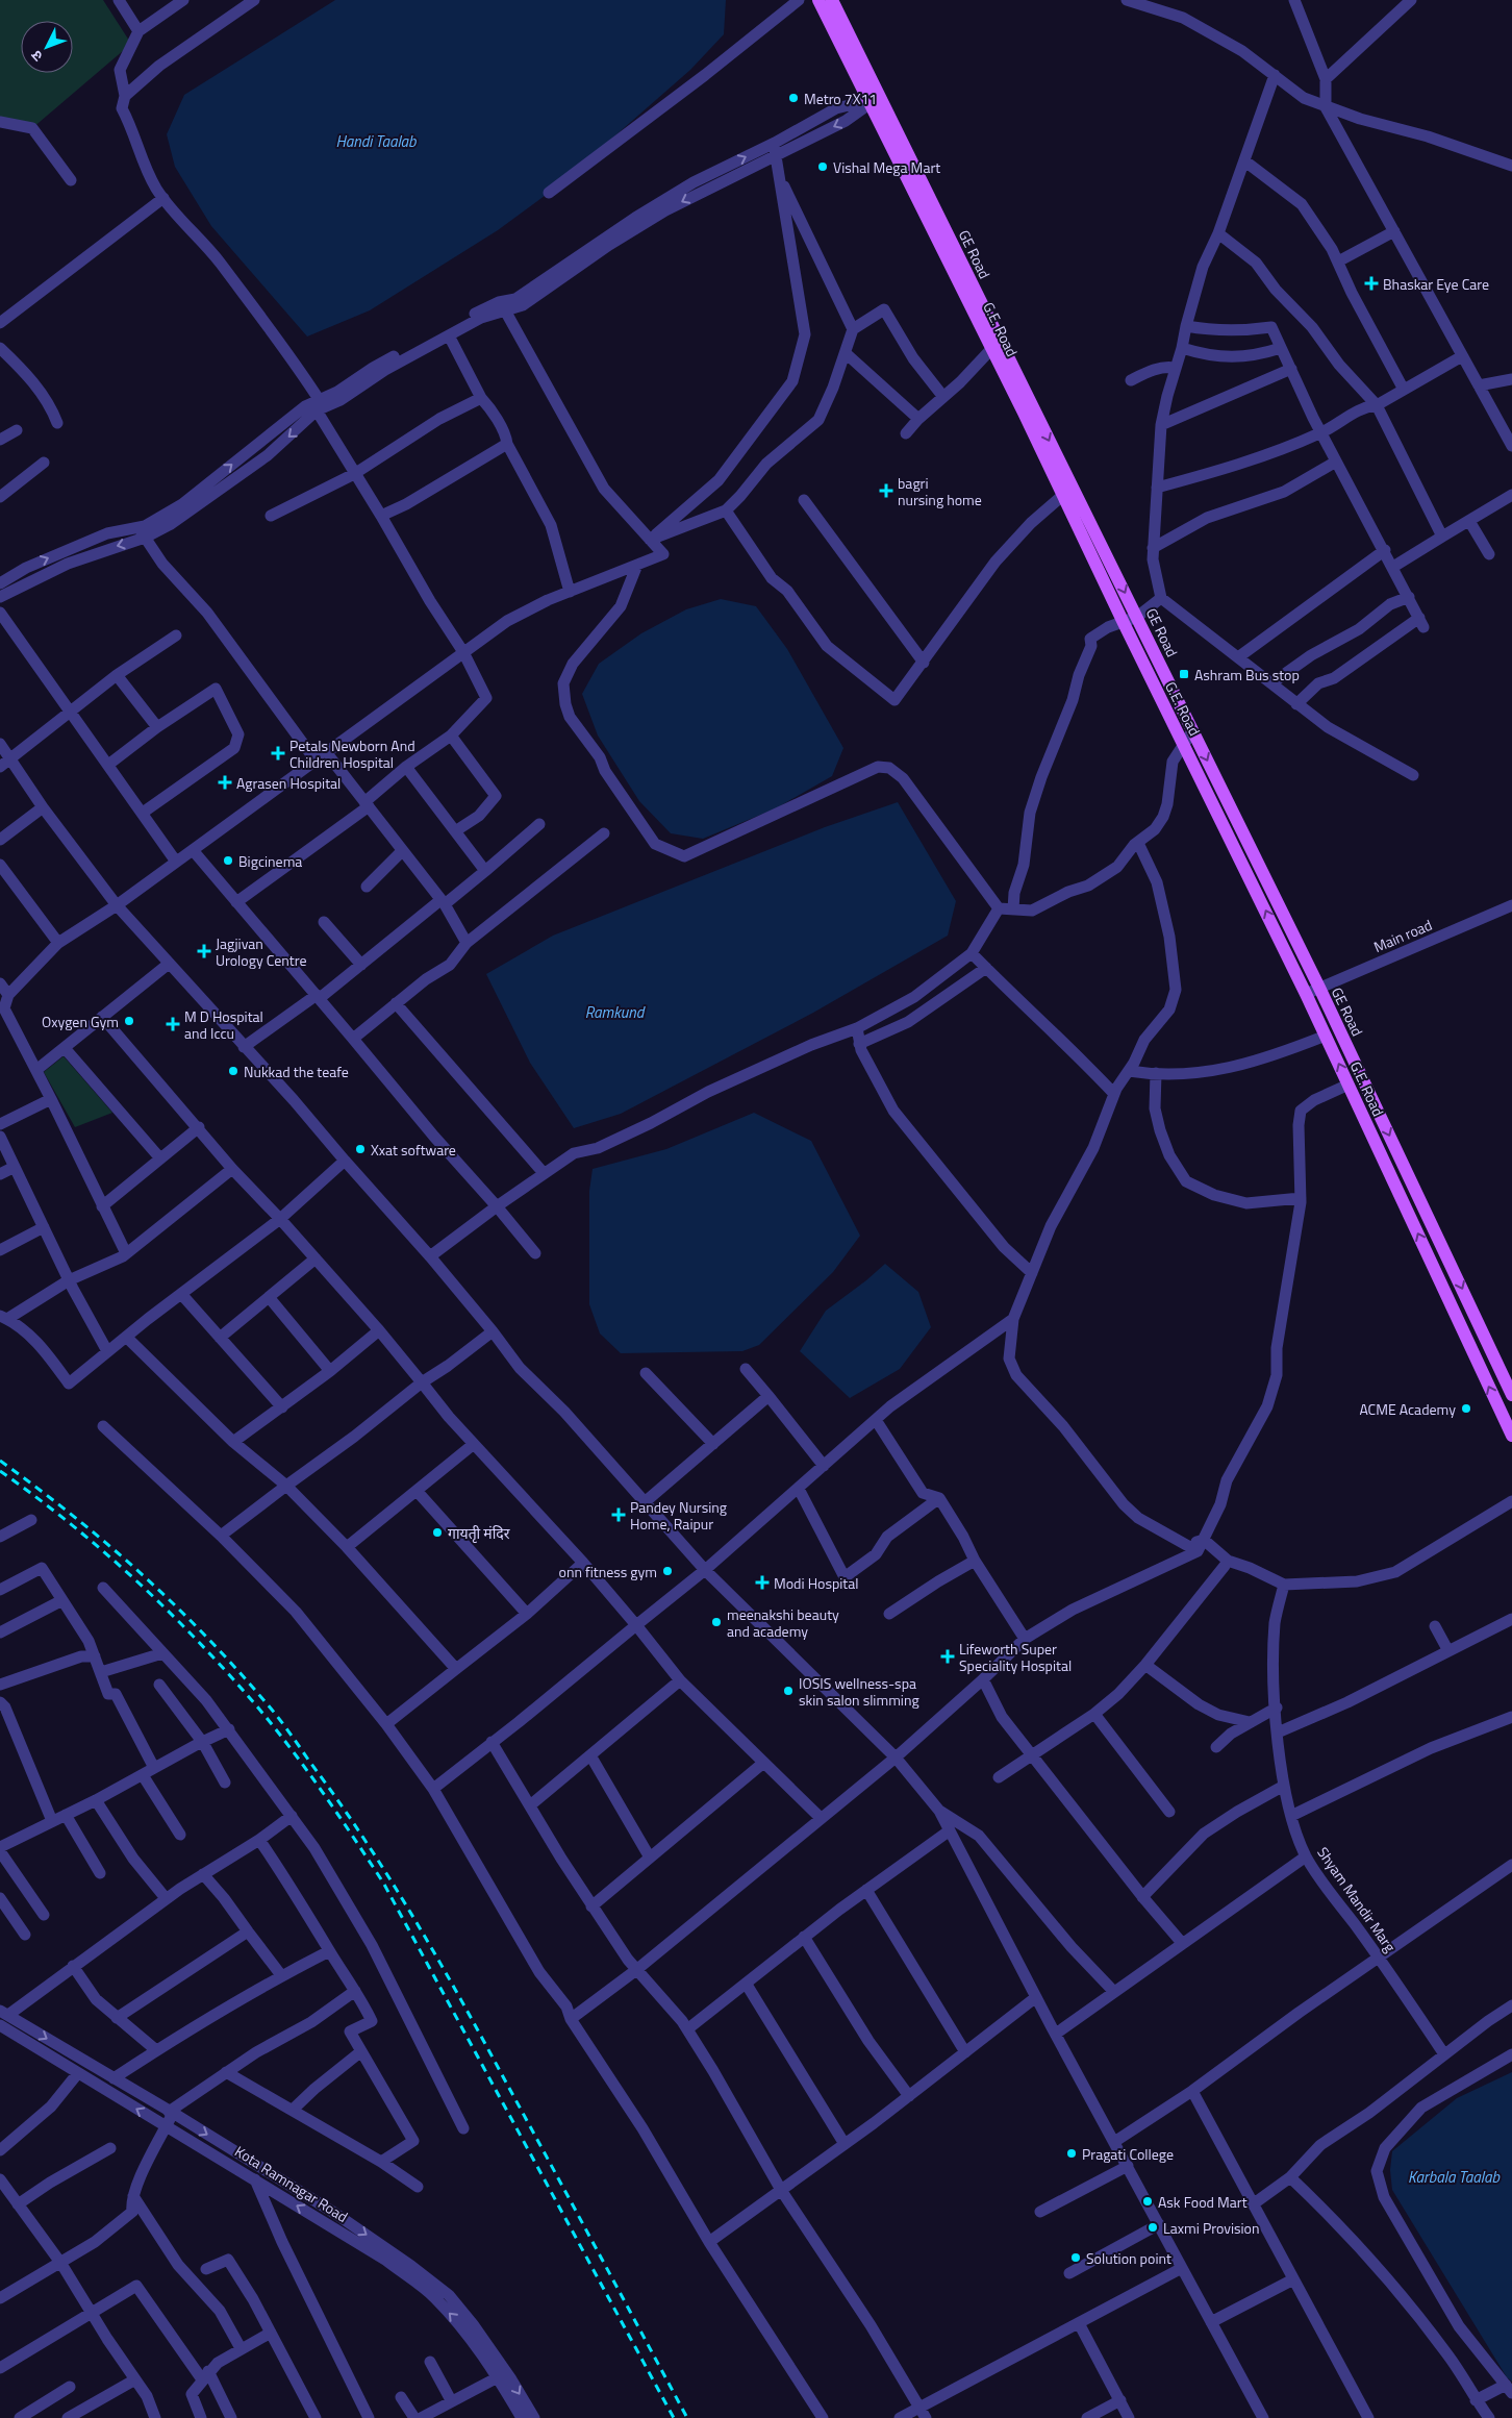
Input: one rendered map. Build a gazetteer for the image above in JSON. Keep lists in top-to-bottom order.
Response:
{
  "streets": {
    "main road": ["GE Road", "G.E. Road"],
    "street": ["Main road", "Shyam Mandir Marg", "Kota Ramnagar Road"]
  },
  "crossings": [
    ["GE Road", "G.E. Road"],
    ["GE Road", "Main road"],
    ["G.E. Road", "Main road"]
  ],
  "one_way": ["GE Road", "G.E. Road"],
  "water": ["Handi Taalab", "Ramkund", "Karbala Taalab"],
  "places": {
    "other": [
      "Metro 7X11",
      "Vishal Mega Mart",
      "Bigcinema",
      "Oxygen Gym",
      "Nukkad the teafe",
      "Xxat software",
      "ACME Academy",
      "गायतृी मंदिर",
      "onn fitness gym",
      "meenakshi beauty and academy",
      "IOSIS wellness-spa skin salon slimming",
      "Pragati College",
      "Ask Food Mart",
      "Laxmi Provision",
      "Solution point"
    ],
    "health": [
      "Bhaskar Eye Care",
      "bagri nursing home",
      "Petals Newborn And Children Hospital",
      "Agrasen Hospital",
      "Jagjivan Urology Centre",
      "M D Hospital and Iccu",
      "Pandey Nursing Home, Raipur",
      "Modi Hospital",
      "Lifeworth Super Speciality Hospital"
    ],
    "transit": ["Ashram Bus stop"]
  },
  "north": "bottom left"
}
